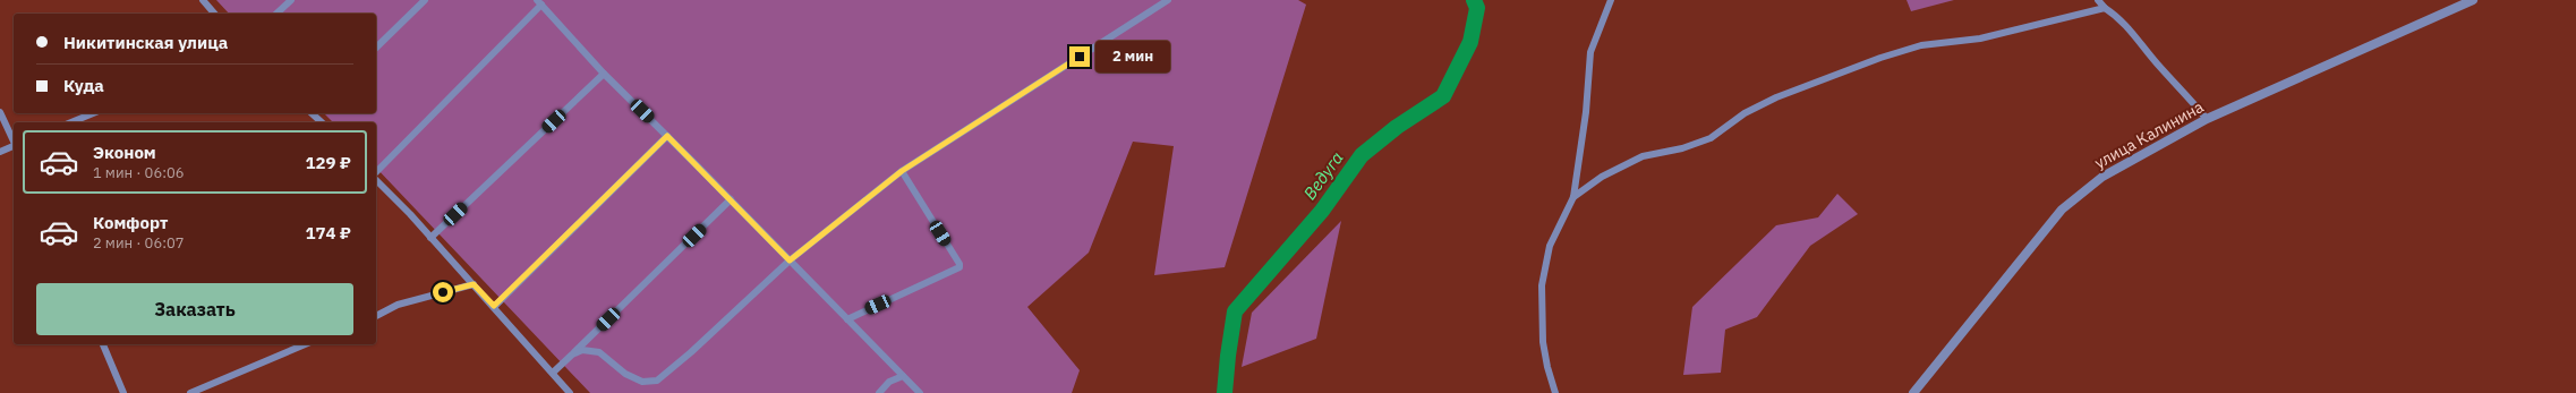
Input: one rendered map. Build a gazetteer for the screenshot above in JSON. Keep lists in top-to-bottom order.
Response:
{
  "streets": {
    "street": ["улица Калинина"]
  },
  "water": ["Ведуга"],
  "page": {
    "banner": ["Никитинская улица", "Куда"],
    "bubble": "2 мин",
    "list": [
      {
        "name": "Эконом",
        "note": "1 мин · 06:06",
        "value": "129 ₽"
      },
      {
        "name": "Комфорт",
        "note": "2 мин · 06:07",
        "value": "174 ₽"
      }
    ],
    "buttons": "Заказать"
  }
}
